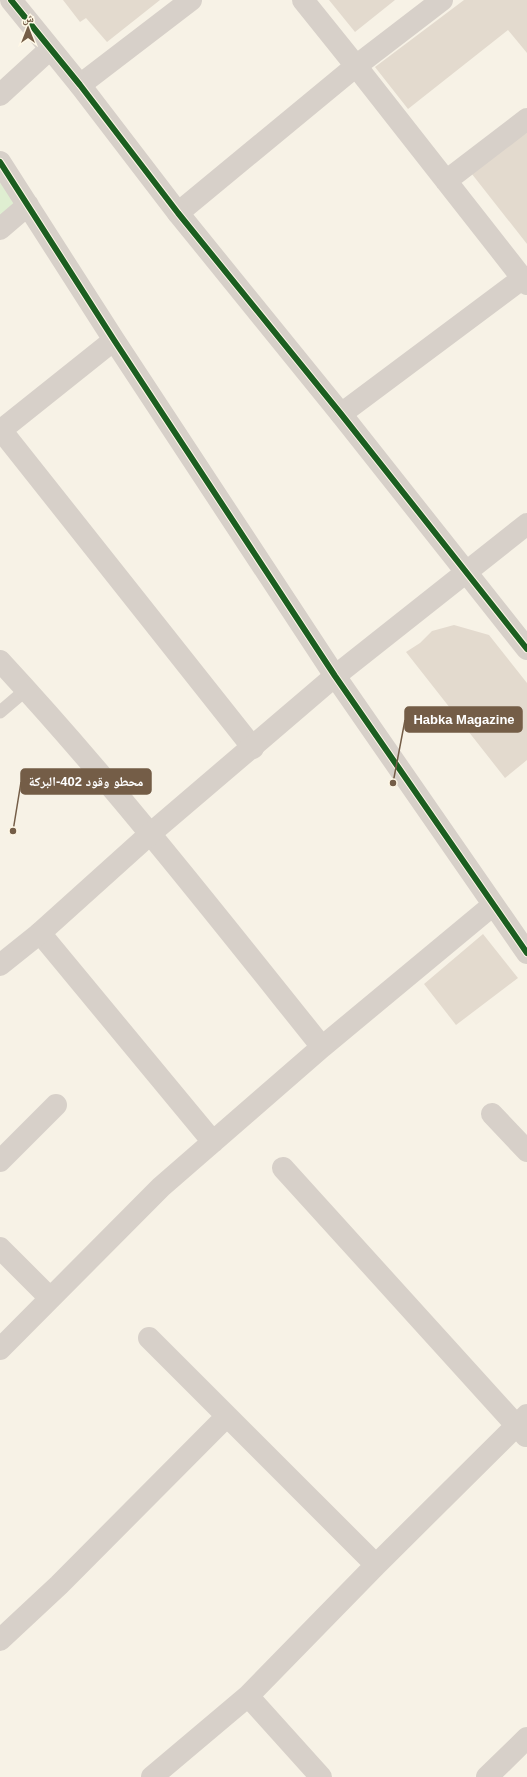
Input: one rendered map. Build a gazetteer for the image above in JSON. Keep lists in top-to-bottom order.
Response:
{
  "places": ["Habka Magazine", "محطو وقود 402-البركة"],
  "north": "top"
}
